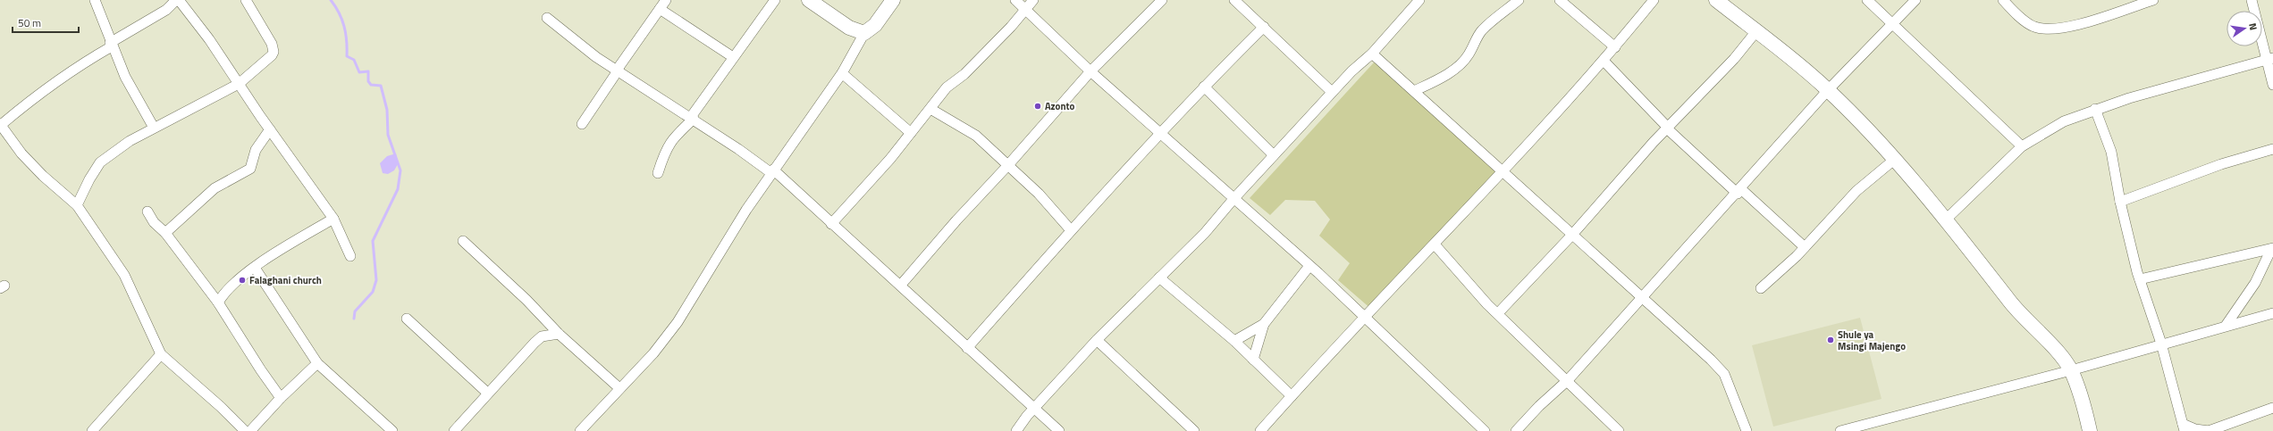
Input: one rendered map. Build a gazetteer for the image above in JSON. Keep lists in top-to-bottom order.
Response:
{
  "places": ["Azonto", "Falaghani church", "Shule ya Msingi Majengo"],
  "scale_bar": "50 m",
  "north": "right"
}
